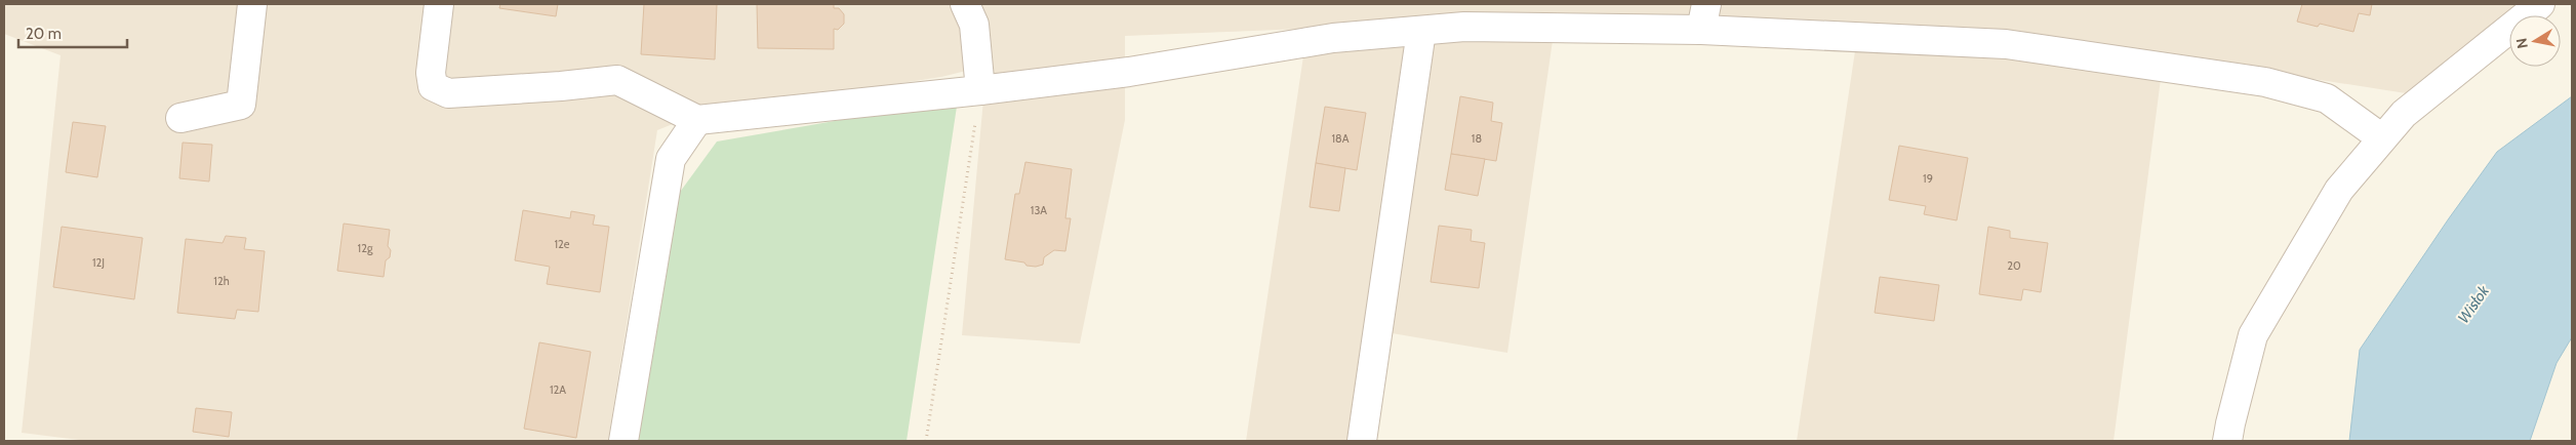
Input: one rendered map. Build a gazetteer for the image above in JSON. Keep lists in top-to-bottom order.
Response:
{
  "water": ["Wisłok"],
  "house_numbers": [
    "18A",
    "18",
    "19",
    "13A",
    "12e",
    "12g",
    "12J",
    "20",
    "12h",
    "12A"
  ],
  "scale_bar": "20 m",
  "north": "left"
}
